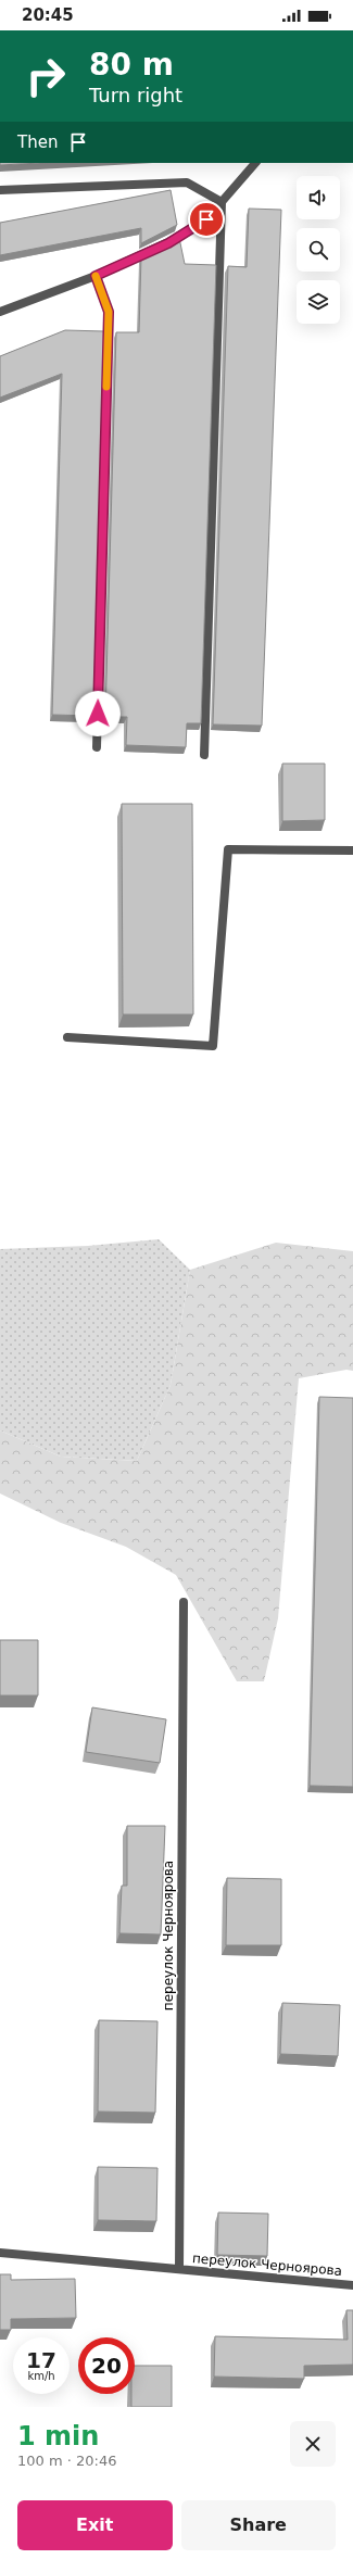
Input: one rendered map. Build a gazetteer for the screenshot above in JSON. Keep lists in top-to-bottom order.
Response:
{
  "streets": {
    "street": ["переулок Черноярова"]
  },
  "page": {
    "status": "20:45",
    "turn": ["80 m", "Turn right"],
    "then": "Then",
    "speed": "17 km/h",
    "limit": "20",
    "heading": ["1 min", "100 m · 20:46"],
    "buttons": ["Exit", "Share"]
  }
}
